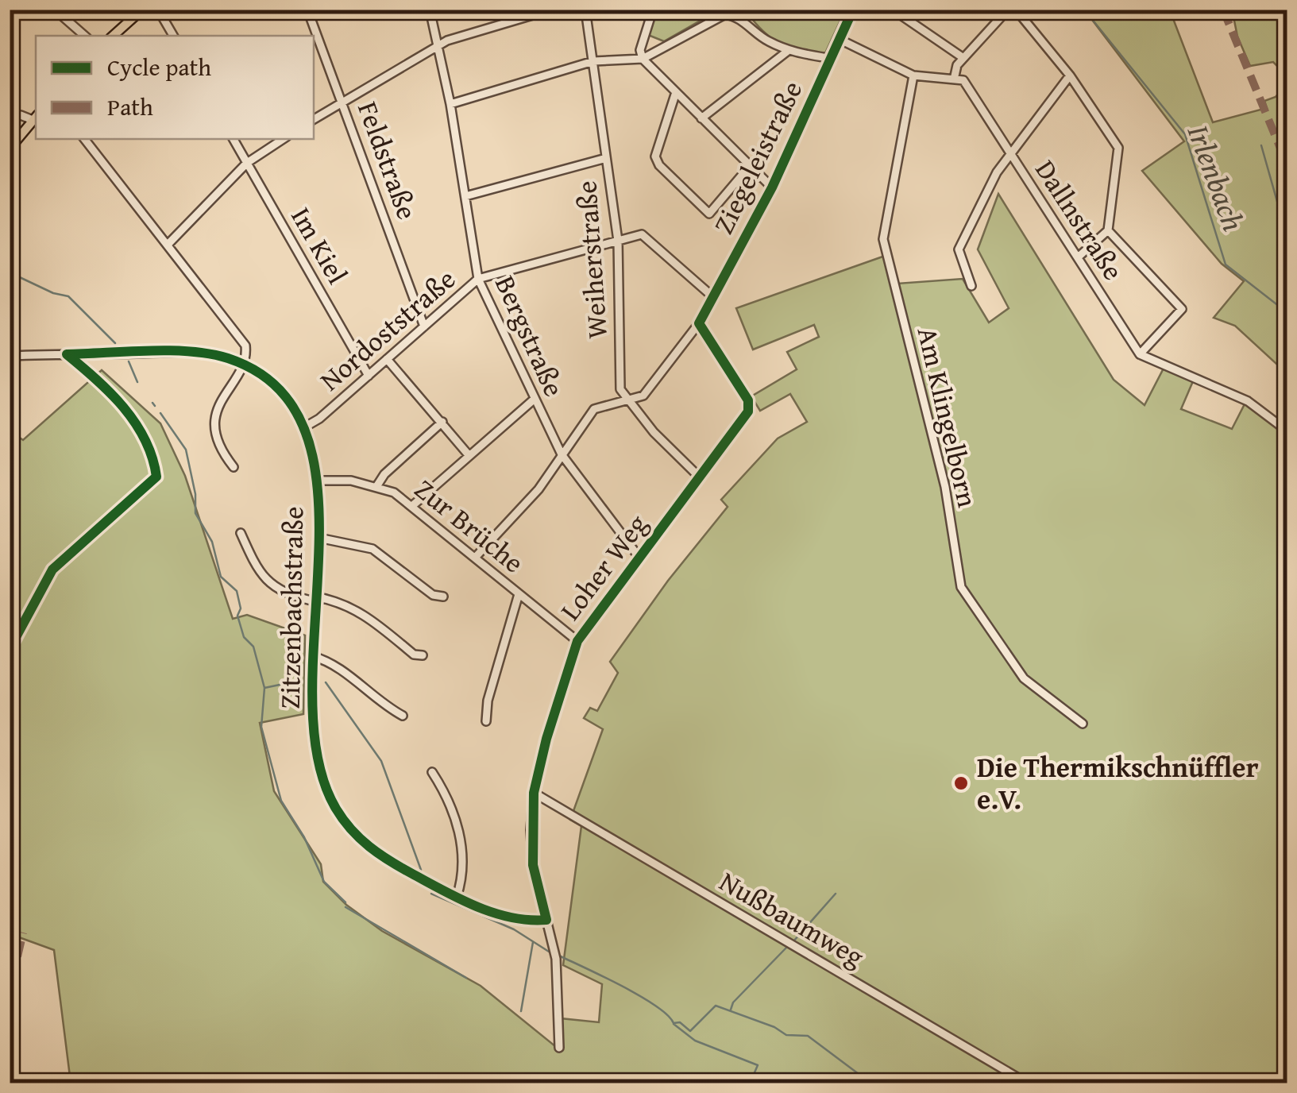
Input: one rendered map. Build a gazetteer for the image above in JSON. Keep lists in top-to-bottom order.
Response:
{
  "streets": {
    "street": [
      "Ziegeleistraße",
      "Feldstraße",
      "Dallnstraße",
      "Im Kiel",
      "Weiherstraße",
      "Nordoststraße",
      "Bergstraße",
      "Am Klingelborn",
      "Zur Brüche",
      "Loher Weg",
      "Zitzenbachstraße",
      "Nußbaumweg"
    ]
  },
  "crossings": [
    ["Ziegeleistraße", "Weiherstraße"],
    ["Ziegeleistraße", "Nordoststraße"],
    ["Ziegeleistraße", "Bergstraße"],
    ["Ziegeleistraße", "Zur Brüche"],
    ["Ziegeleistraße", "Loher Weg"],
    ["Feldstraße", "Nordoststraße"],
    ["Im Kiel", "Nordoststraße"],
    ["Weiherstraße", "Nordoststraße"],
    ["Weiherstraße", "Loher Weg"],
    ["Nordoststraße", "Bergstraße"],
    ["Nordoststraße", "Zitzenbachstraße"],
    ["Bergstraße", "Loher Weg"],
    ["Zur Brüche", "Loher Weg"],
    ["Zur Brüche", "Zitzenbachstraße"],
    ["Loher Weg", "Zitzenbachstraße"],
    ["Loher Weg", "Nußbaumweg"]
  ],
  "water": ["Irlenbach"],
  "places": ["Die Thermikschnüffler e.V."],
  "legend": ["Cycle path", "Path"]
}
